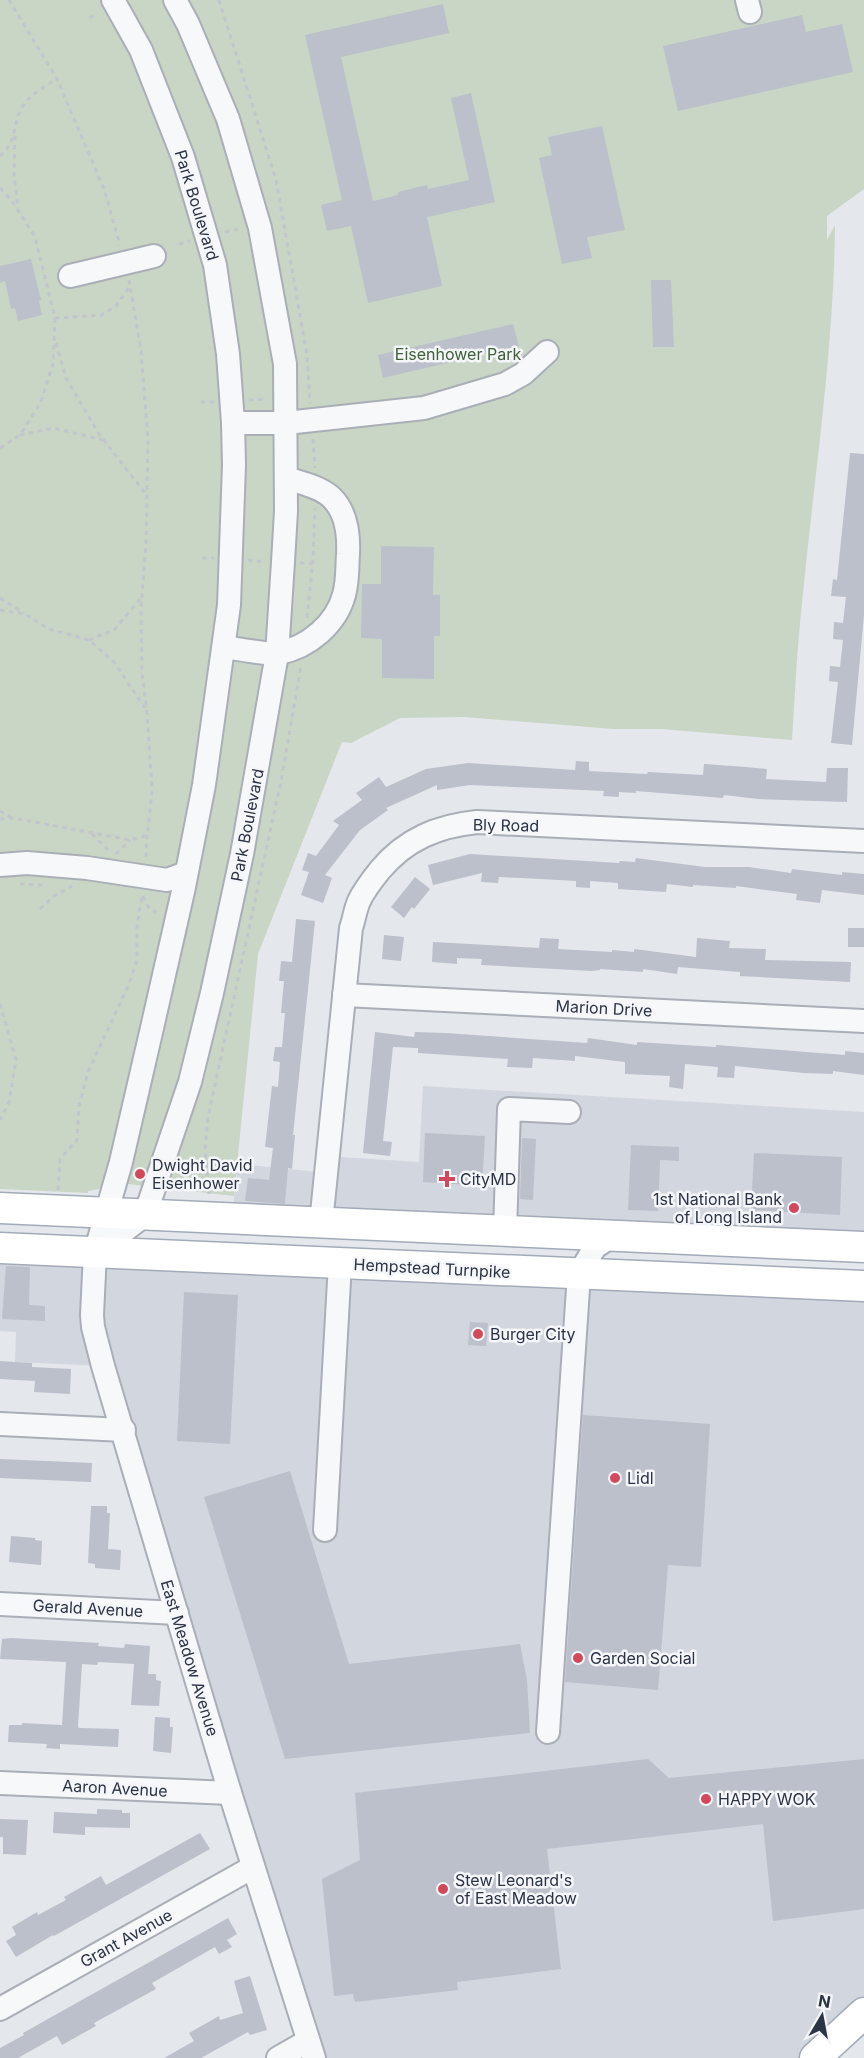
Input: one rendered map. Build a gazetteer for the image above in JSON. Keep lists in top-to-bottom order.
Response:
{
  "streets": {
    "main road": ["Hempstead Turnpike"],
    "street": [
      "Park Boulevard",
      "Bly Road",
      "Marion Drive",
      "Gerald Avenue",
      "East Meadow Avenue",
      "Aaron Avenue",
      "Grant Avenue"
    ]
  },
  "crossings": [
    ["Park Boulevard", "East Meadow Avenue"],
    ["Bly Road", "Marion Drive"],
    ["Hempstead Turnpike", "East Meadow Avenue"],
    ["Gerald Avenue", "East Meadow Avenue"],
    ["East Meadow Avenue", "Aaron Avenue"],
    ["East Meadow Avenue", "Grant Avenue"]
  ],
  "parks": ["Eisenhower Park"],
  "places": {
    "other": [
      "Dwight David Eisenhower",
      "1st National Bank of Long Island",
      "Burger City",
      "Lidl",
      "Garden Social",
      "HAPPY WOK",
      "Stew Leonard's of East Meadow"
    ],
    "health": ["CityMD"]
  },
  "north": "top"
}
